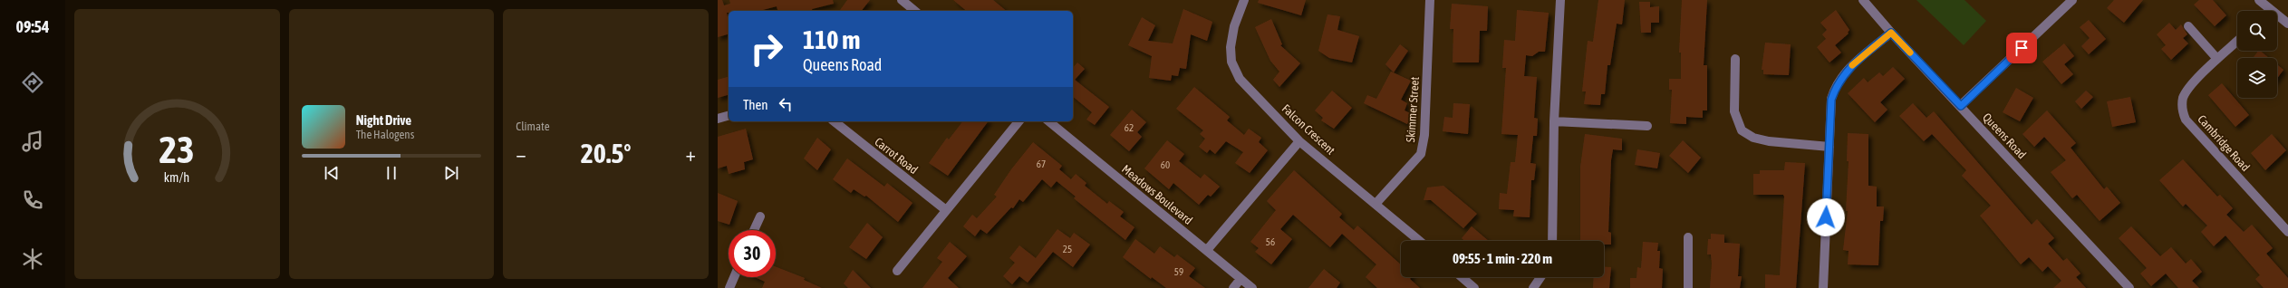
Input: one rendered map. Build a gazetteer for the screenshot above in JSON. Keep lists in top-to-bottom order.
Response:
{
  "streets": {
    "street": [
      "Skimmer Street",
      "Falcon Crescent",
      "Queens Road",
      "Cambridge Road",
      "Carrot Road",
      "Meadows Boulevard"
    ]
  },
  "crossings": [
    ["Skimmer Street", "Falcon Crescent"]
  ],
  "house_numbers": [
    "62",
    "67",
    "60",
    "56",
    "25",
    "59"
  ],
  "page": {
    "tabs": "09:54",
    "tile": "Climate",
    "turn": ["110 m", "Queens Road"],
    "then": "Then",
    "song": ["Night Drive", "The Halogens"],
    "heat": ["−", "20.5°", "+"],
    "limit": "30",
    "trip": "09:55 · 1 min · 220 m",
    "gauge": ["23", "km/h"]
  }
}
